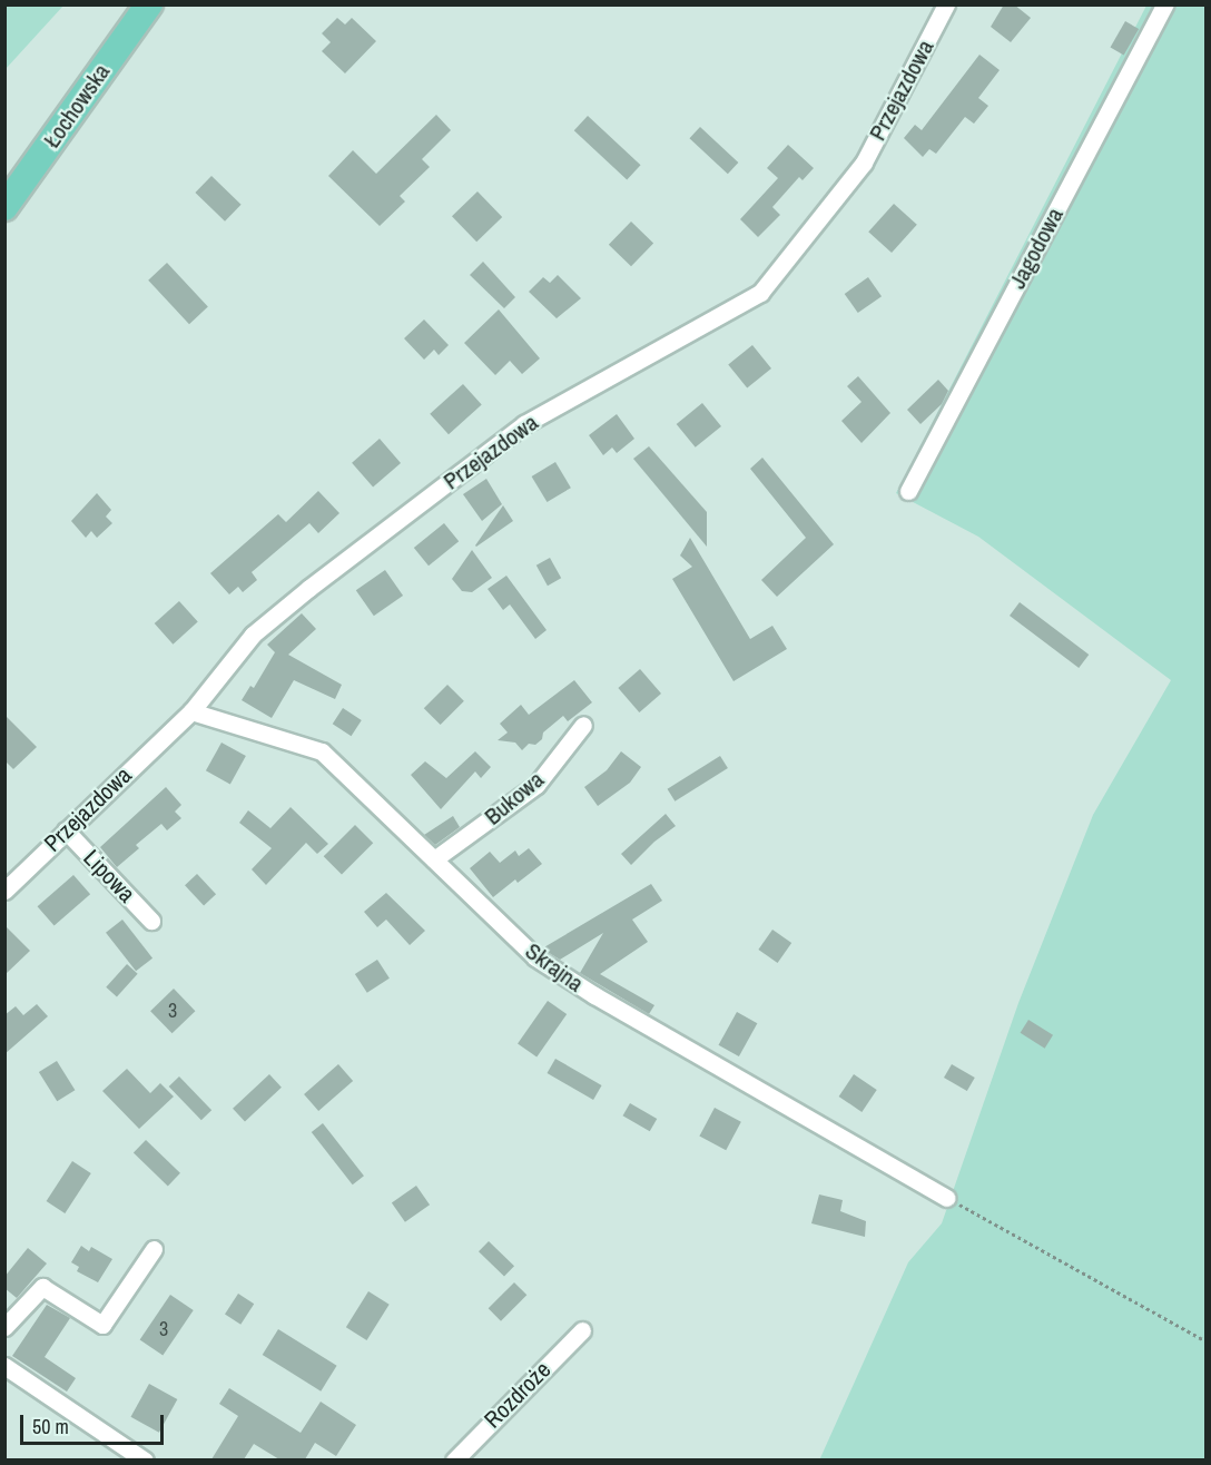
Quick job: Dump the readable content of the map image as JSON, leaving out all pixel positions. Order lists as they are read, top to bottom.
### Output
{
  "streets": {
    "main road": ["Łochowska"],
    "street": [
      "Przejazdowa",
      "Jagodowa",
      "Bukowa",
      "Lipowa",
      "Skrajna",
      "Rozdroże"
    ]
  },
  "crossings": [
    ["Przejazdowa", "Lipowa"],
    ["Przejazdowa", "Skrajna"],
    ["Bukowa", "Skrajna"]
  ],
  "house_numbers": ["3", "3"],
  "scale_bar": "50 m"
}
